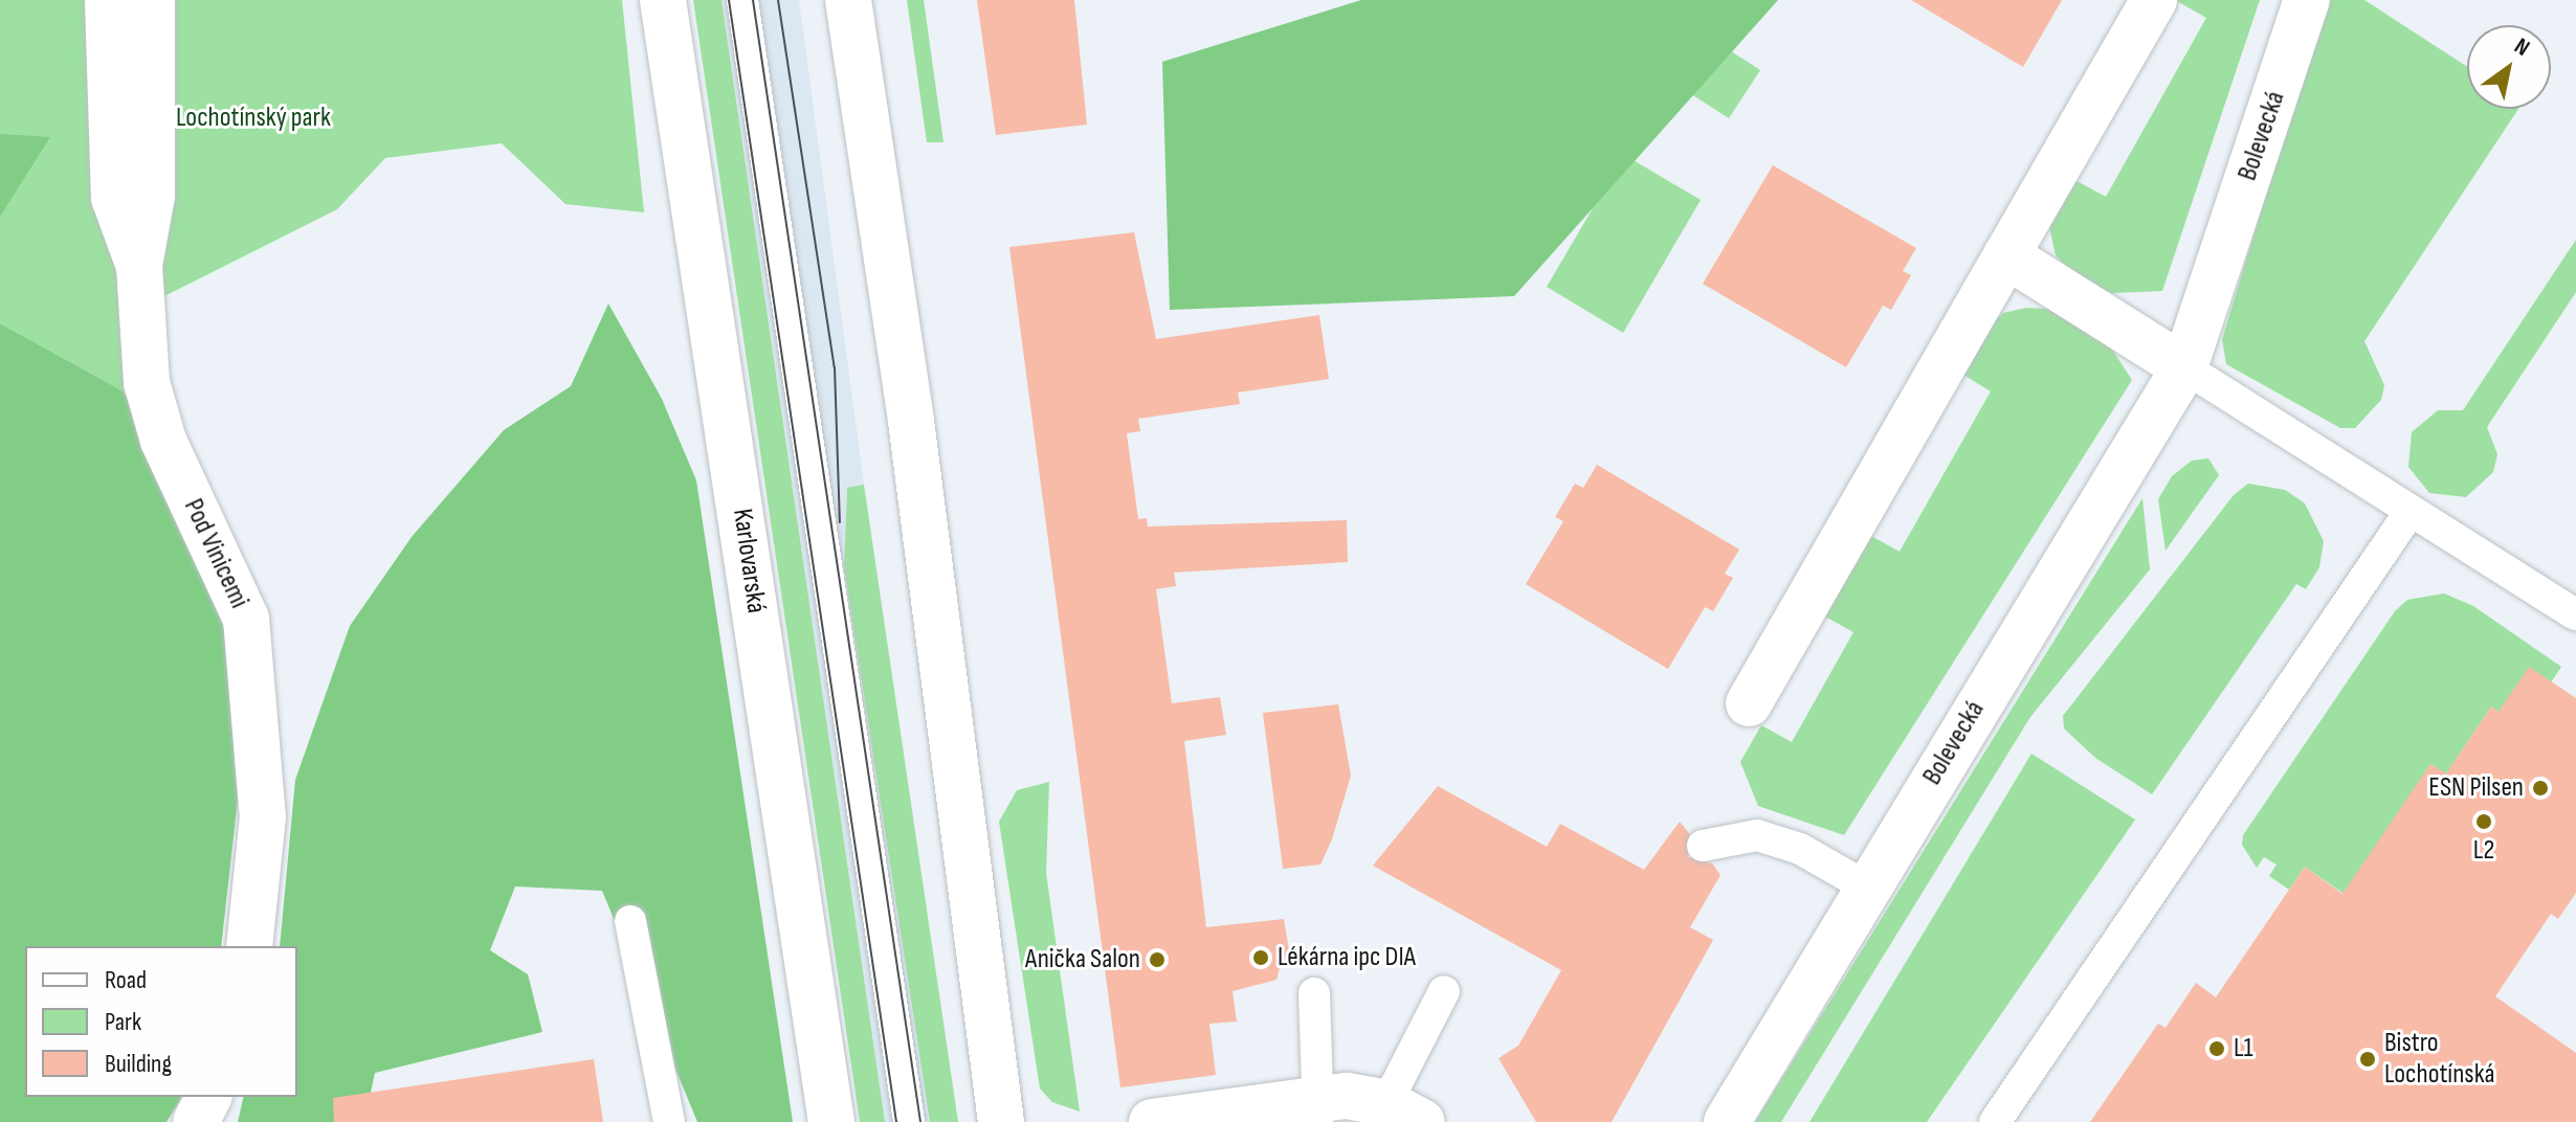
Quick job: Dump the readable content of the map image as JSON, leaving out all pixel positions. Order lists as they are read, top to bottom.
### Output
{
  "streets": {
    "street": ["Bolevecká", "Pod Vinicemi", "Karlovarská"]
  },
  "parks": ["Lochotínský park"],
  "places": [
    "ESN Pilsen",
    "L2",
    "Lékárna ipc DIA",
    "Anička Salon",
    "L1",
    "Bistro Lochotínská"
  ],
  "legend": ["Road", "Park", "Building"],
  "north": "top right"
}
